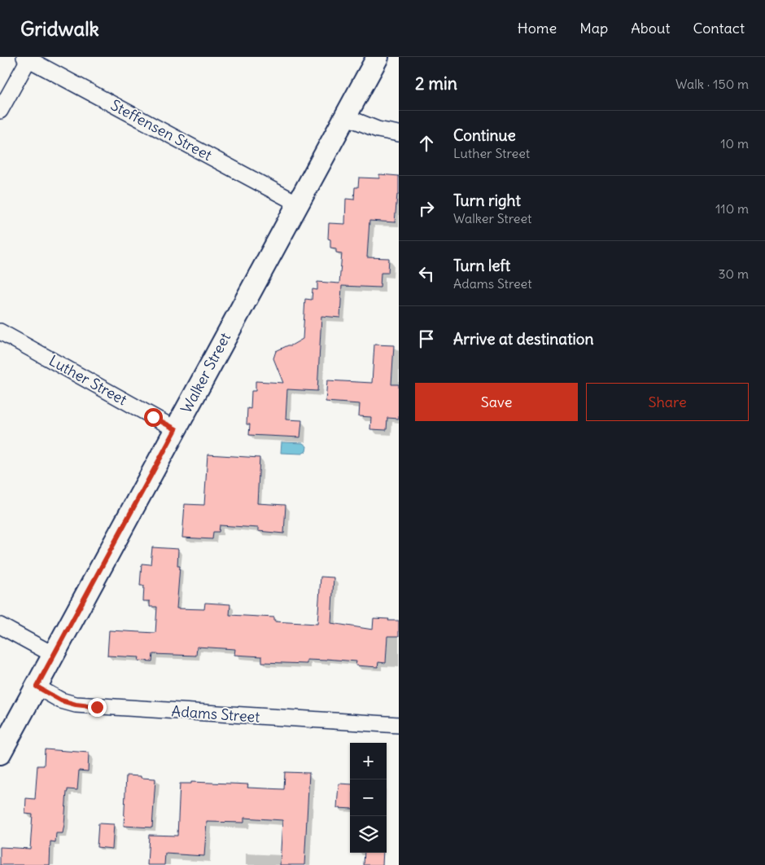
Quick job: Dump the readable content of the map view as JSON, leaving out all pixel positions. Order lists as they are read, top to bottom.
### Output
{
  "streets": {
    "main road": ["Walker Street"],
    "street": ["Steffensen Street", "Luther Street", "Adams Street"]
  },
  "crossings": [
    ["Steffensen Street", "Walker Street"],
    ["Walker Street", "Luther Street"],
    ["Walker Street", "Adams Street"]
  ],
  "page": {
    "header": "Gridwalk",
    "nav": [
      "Home",
      "Map",
      "About",
      "Contact"
    ],
    "heading": ["2 min", "Walk · 150 m"],
    "list": [
      ["Continue", "Luther Street", "10 m"],
      ["Turn right", "Walker Street", "110 m"],
      ["Turn left", "Adams Street", "30 m"],
      "Arrive at destination"
    ],
    "buttons": ["Save", "Share"],
    "map_buttons": ["+", "−"]
  }
}
